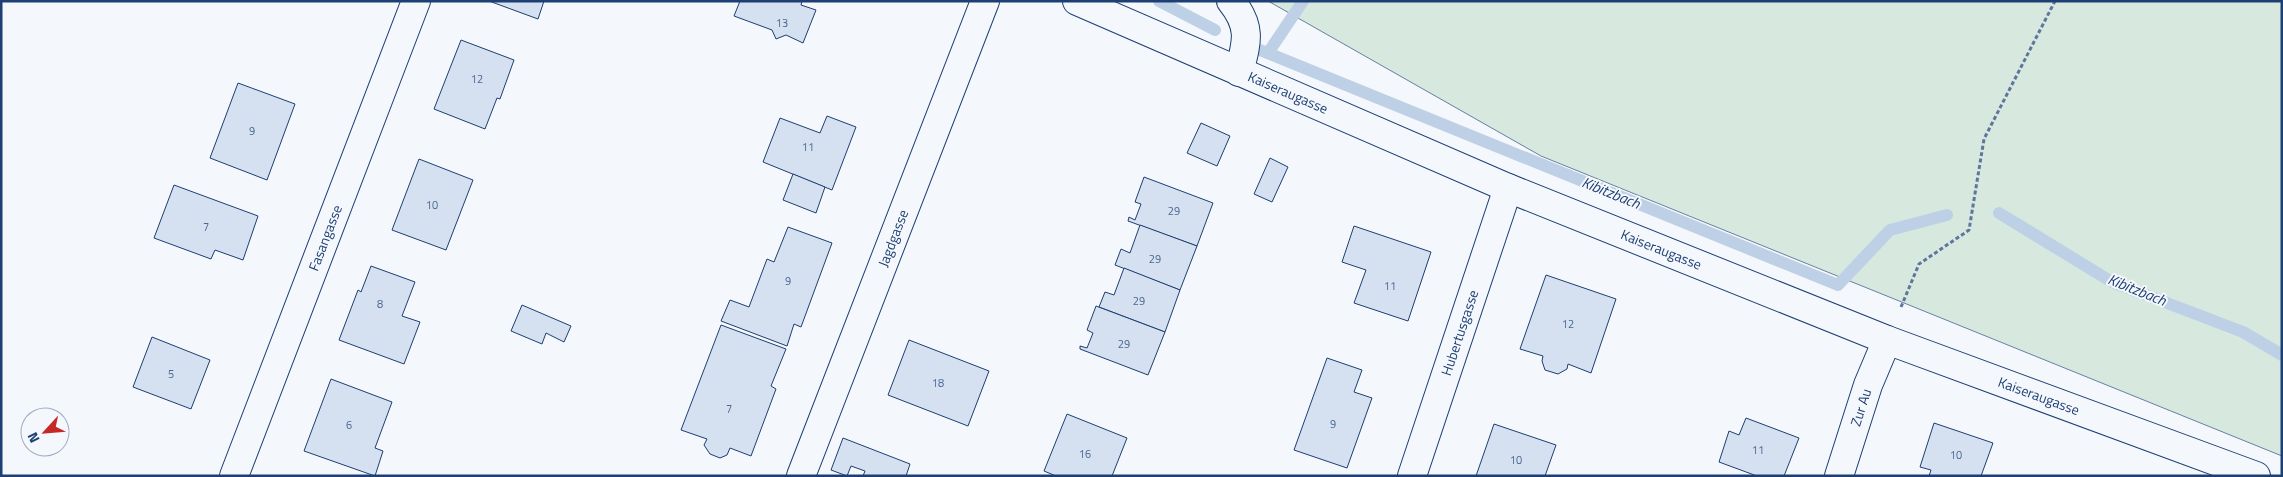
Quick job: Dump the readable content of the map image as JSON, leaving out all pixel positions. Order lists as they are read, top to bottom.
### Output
{
  "streets": {
    "street": [
      "Kaiseraugasse",
      "Fasangasse",
      "Jagdgasse",
      "Hubertusgasse",
      "Zur Au"
    ]
  },
  "crossings": [
    ["Kaiseraugasse", "Hubertusgasse"],
    ["Kaiseraugasse", "Zur Au"]
  ],
  "water": ["Kibitzbach"],
  "house_numbers": [
    "13",
    "12",
    "9",
    "11",
    "10",
    "29",
    "7",
    "29",
    "9",
    "11",
    "29",
    "8",
    "12",
    "29",
    "5",
    "18",
    "7",
    "9",
    "6",
    "11",
    "16",
    "10",
    "10"
  ],
  "north": "bottom left"
}
